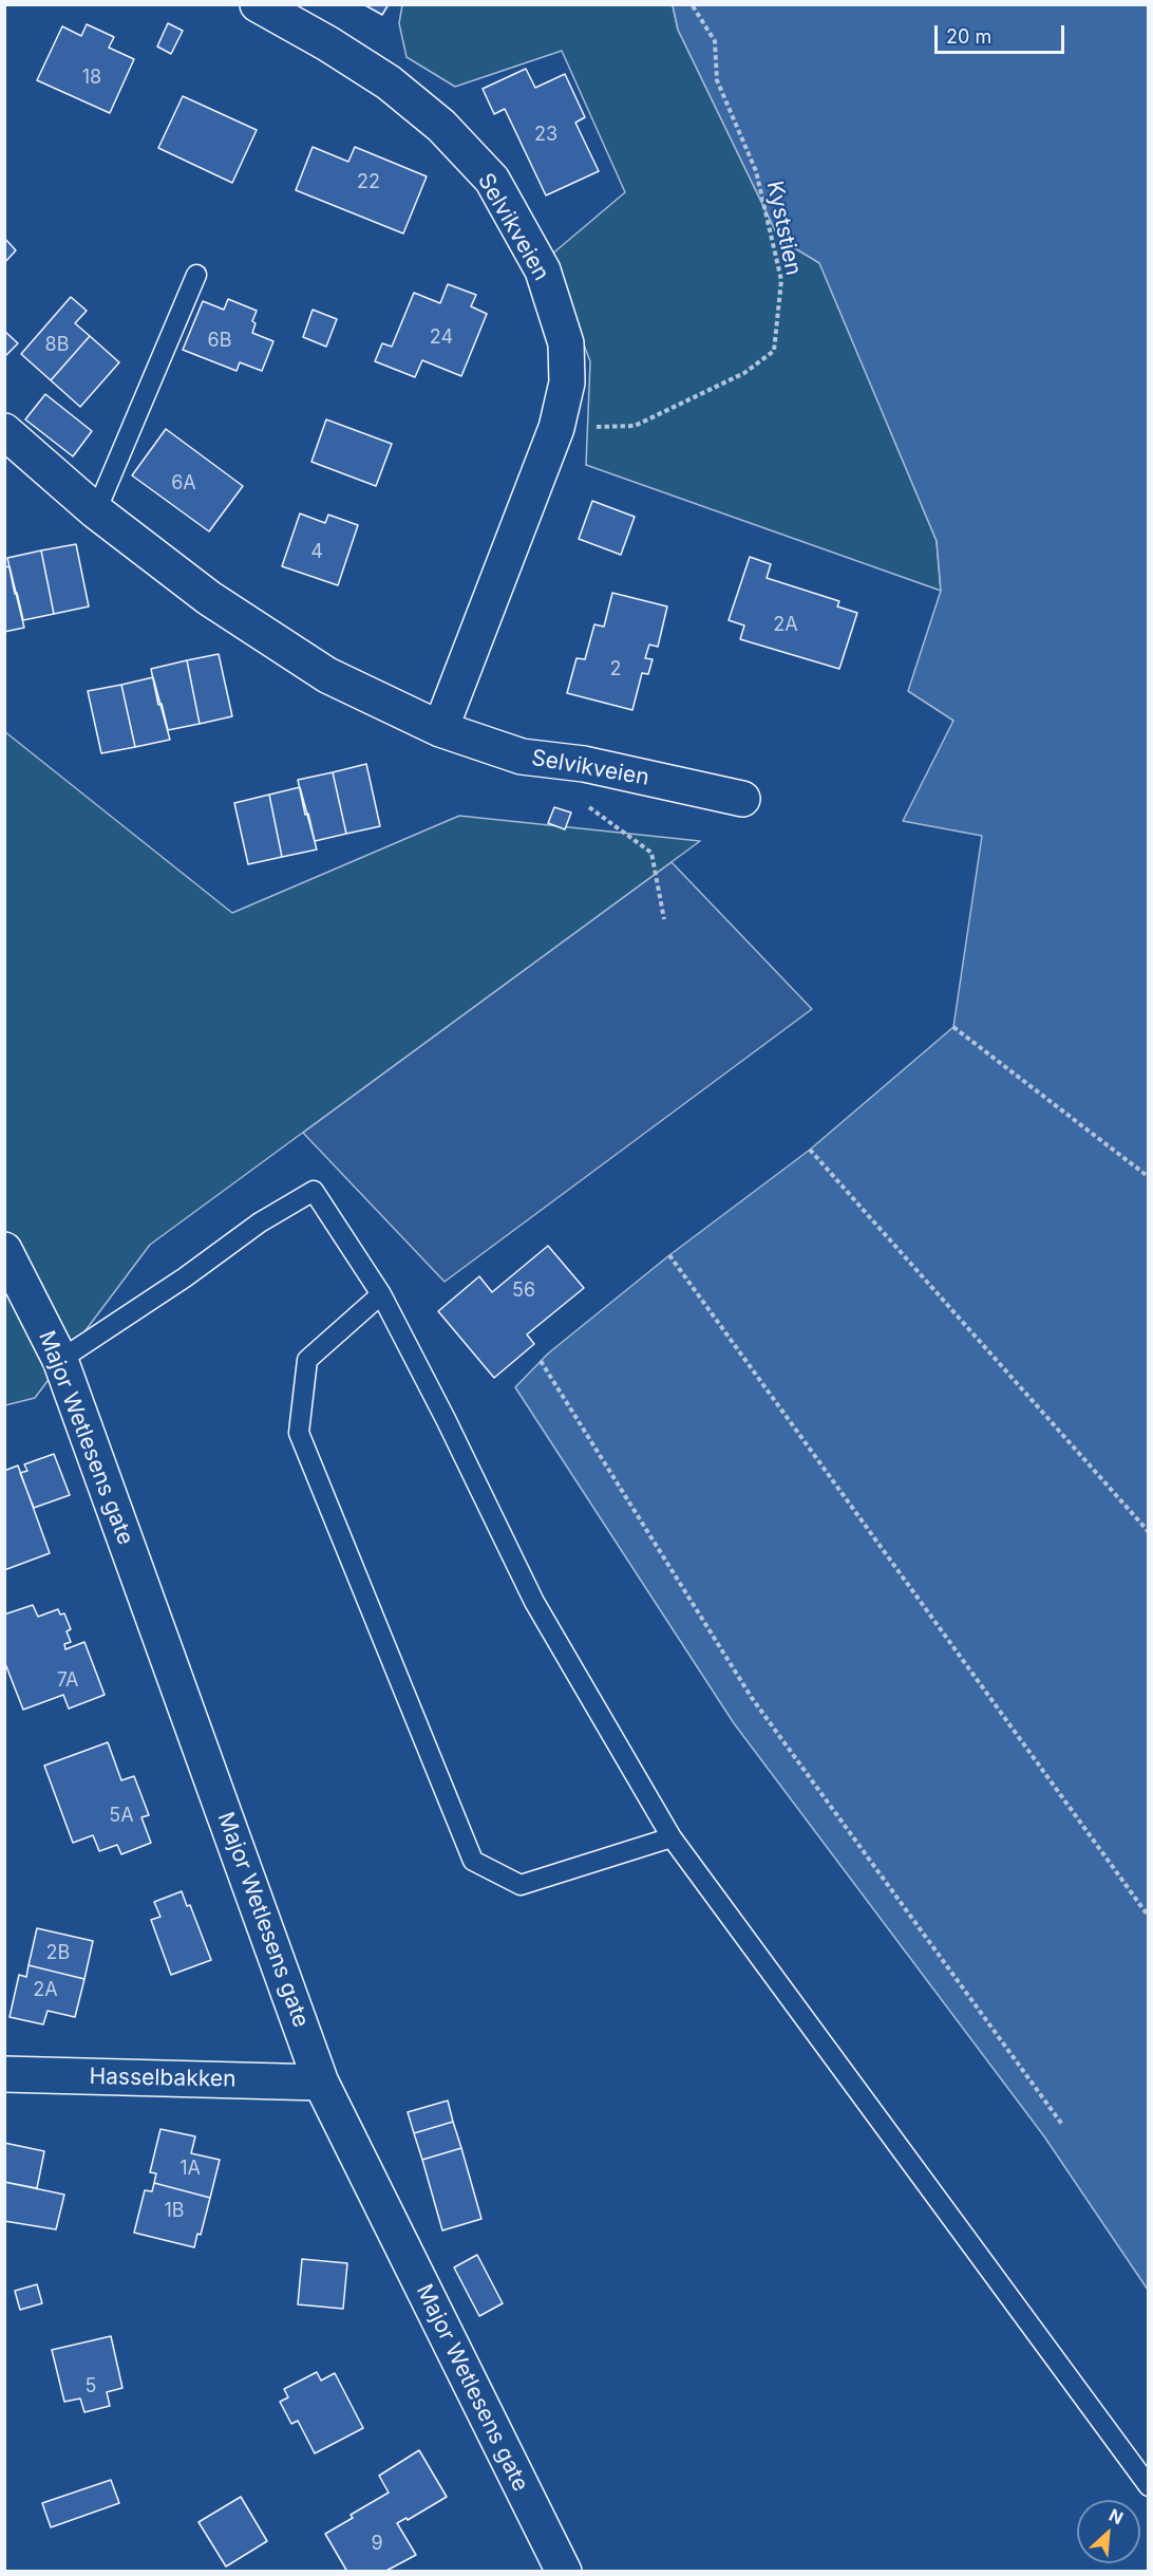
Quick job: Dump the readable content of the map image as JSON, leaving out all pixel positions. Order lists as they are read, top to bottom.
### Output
{
  "streets": {
    "street": ["Selvikveien", "Major Wetlesens gate", "Hasselbakken"],
    "path": ["Kyststien"]
  },
  "crossings": [
    ["Selvikveien", "Kyststien"],
    ["Major Wetlesens gate", "Hasselbakken"]
  ],
  "house_numbers": [
    "18",
    "23",
    "22",
    "24",
    "6B",
    "8B",
    "6A",
    "4",
    "2A",
    "2",
    "56",
    "7A",
    "5A",
    "2B",
    "2A",
    "1A",
    "1B",
    "5",
    "9"
  ],
  "scale_bar": "20 m",
  "north": "top right"
}
